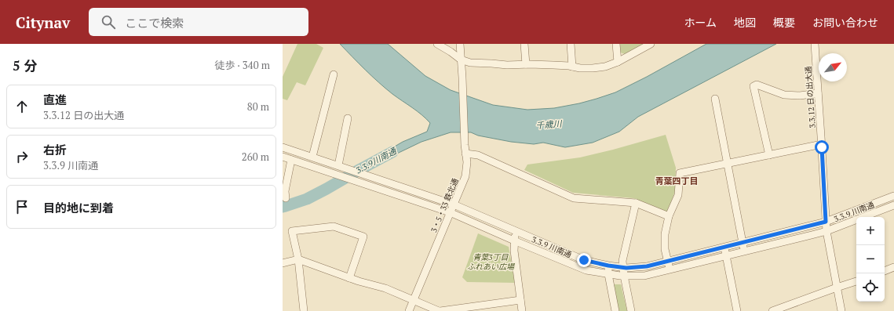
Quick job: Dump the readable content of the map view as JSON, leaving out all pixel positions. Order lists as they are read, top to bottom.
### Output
{
  "streets": {
    "street": ["3.3.12 日の出大通", "3・5・33 鉄北通", "3.3.9 川南通"]
  },
  "crossings": [
    ["3.3.12 日の出大通", "3.3.9 川南通"],
    ["3・5・33 鉄北通", "3.3.9 川南通"]
  ],
  "districts": ["青葉四丁目"],
  "water": ["千歳川", "3.3.9川南通"],
  "parks": ["青葉3丁目 ふれあい広場"],
  "north": "top right",
  "page": {
    "header": "Citynav",
    "search": "ここで検索",
    "nav": [
      "ホーム",
      "地図",
      "概要",
      "お問い合わせ"
    ],
    "heading": ["5 分", "徒歩 · 340 m"],
    "list": [
      ["直進", "3.3.12 日の出大通", "80 m"],
      ["右折", "3.3.9 川南通", "260 m"],
      "目的地に到着"
    ],
    "map_buttons": ["+", "−"]
  }
}
